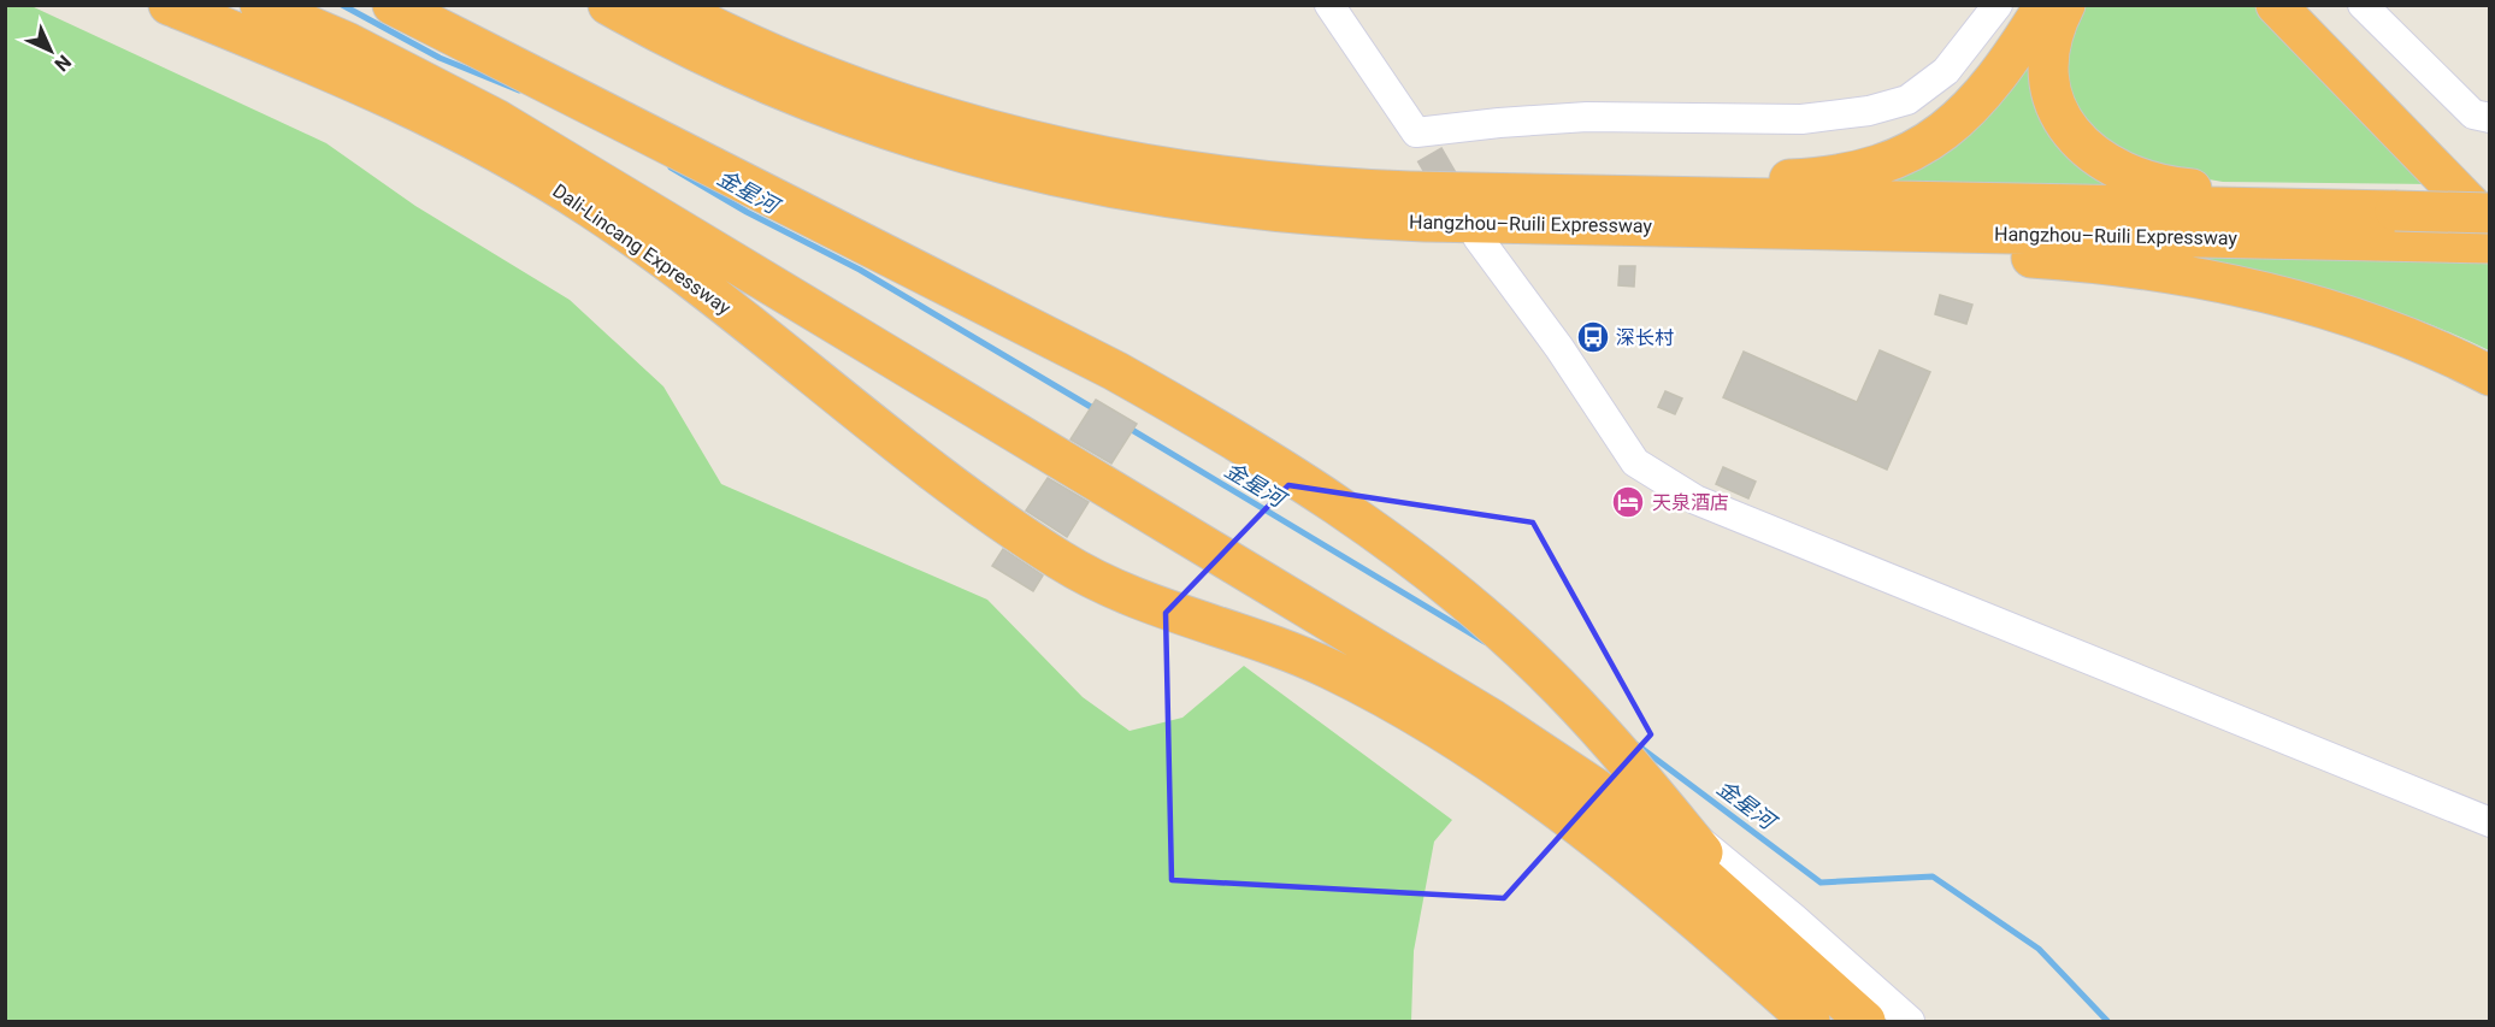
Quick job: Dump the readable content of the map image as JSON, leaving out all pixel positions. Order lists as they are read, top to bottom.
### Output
{
  "streets": {
    "highway": ["Hangzhou–Ruili Expressway", "Dali-Lincang Expressway"]
  },
  "water": ["金星河"],
  "places": {
    "bus stop": ["深长村"],
    "hotel": ["天泉酒店"]
  },
  "north": "bottom right"
}
